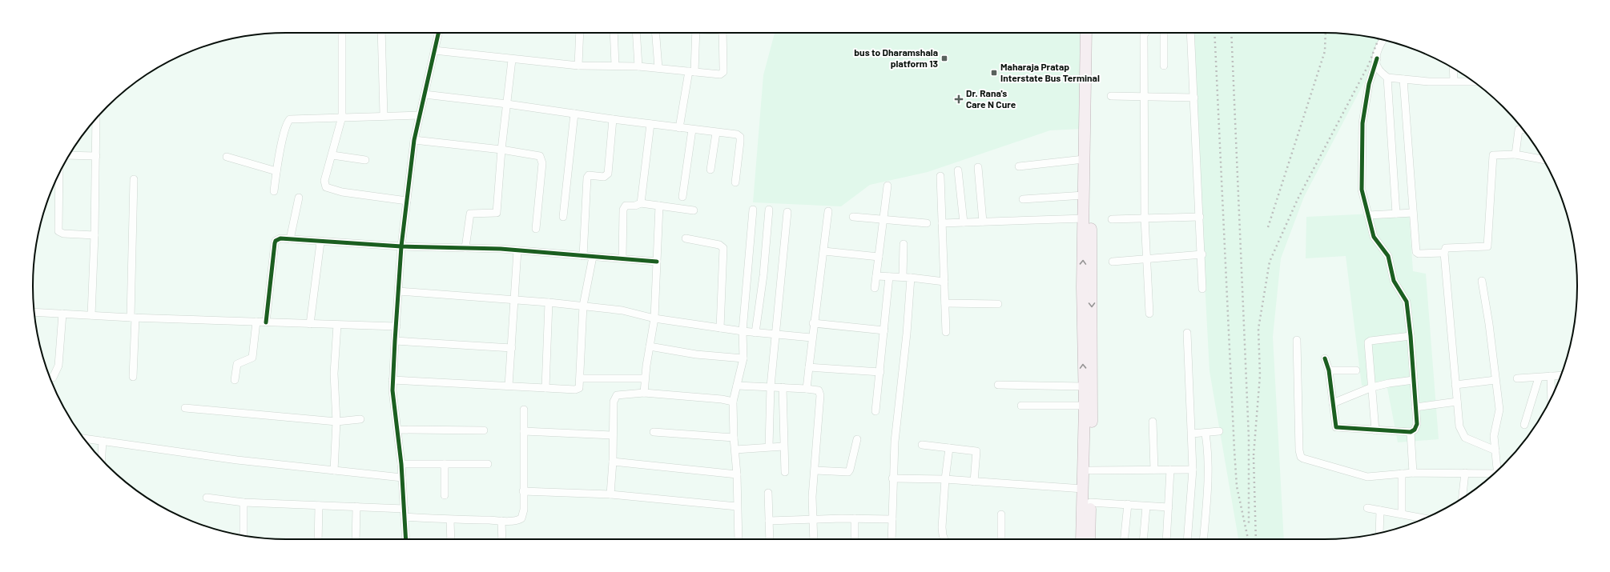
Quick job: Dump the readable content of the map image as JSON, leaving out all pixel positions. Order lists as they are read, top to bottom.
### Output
{
  "places": {
    "transit": ["bus to Dharamshala platform 13", "Maharaja Pratap Interstate Bus Terminal"],
    "health": ["Dr. Rana's Care N Cure"]
  }
}
